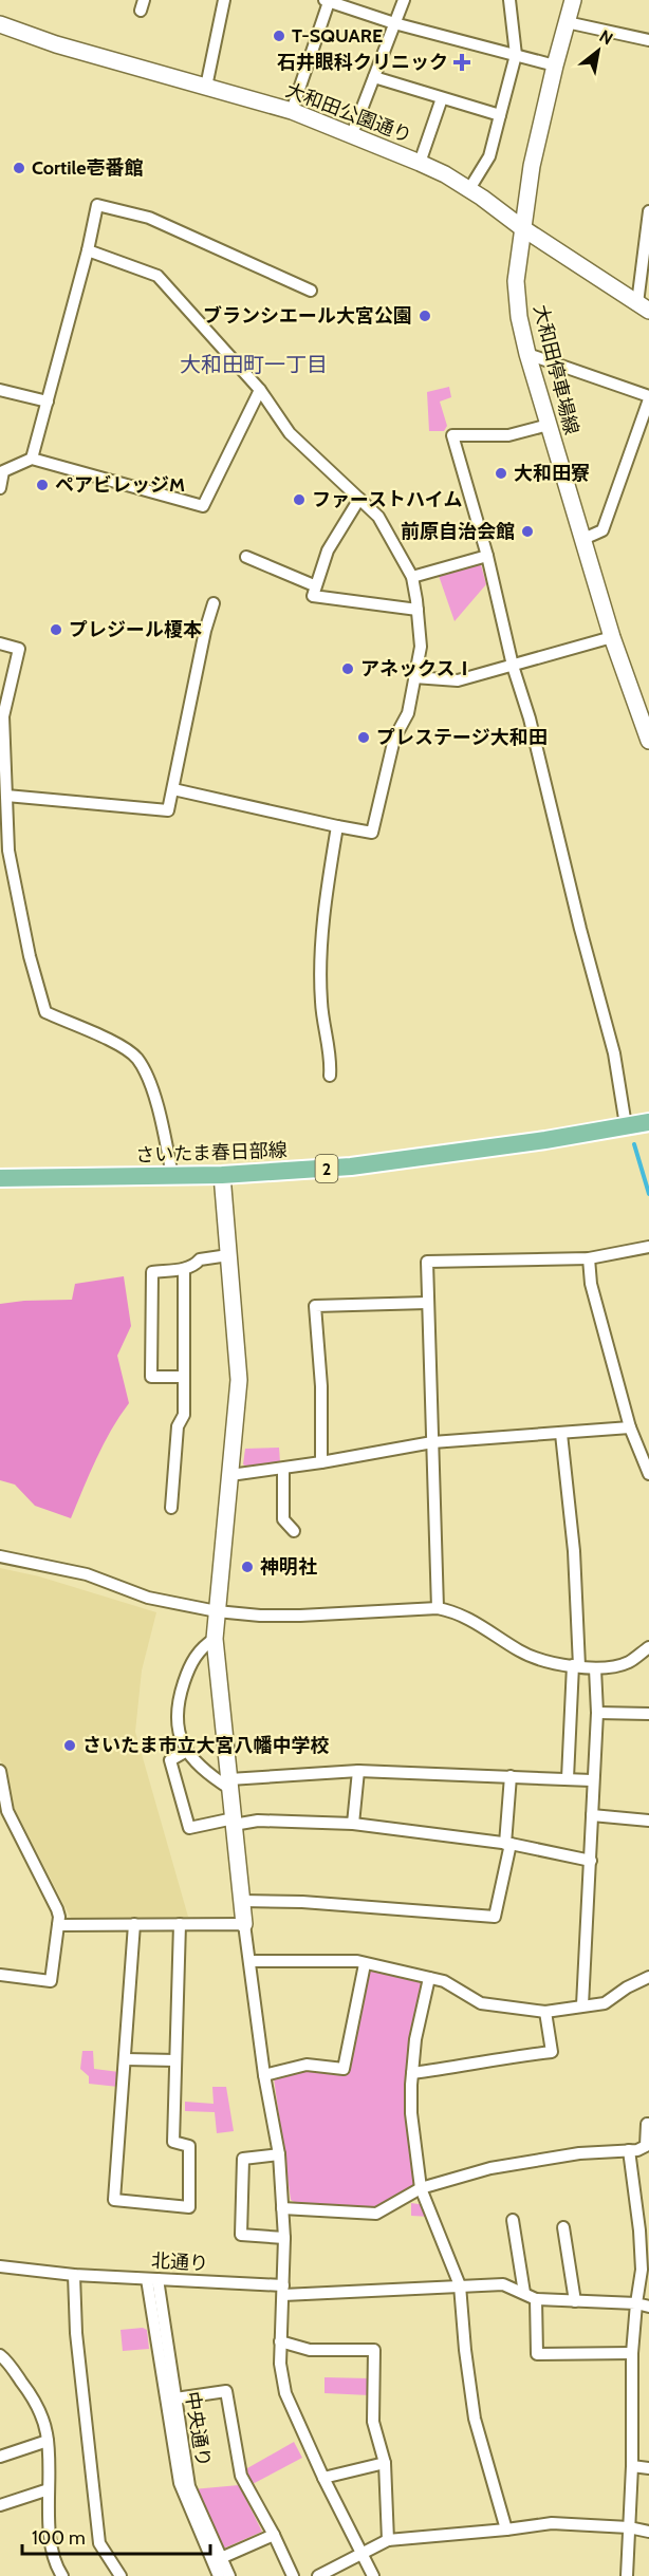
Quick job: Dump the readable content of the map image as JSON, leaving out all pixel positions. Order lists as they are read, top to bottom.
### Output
{
  "streets": {
    "main road": ["さいたま春日部線", "2"],
    "street": [
      "大和田公園通り",
      "大和田停車場線",
      "北通り",
      "中央通り"
    ]
  },
  "crossings": [
    ["大和田公園通り", "大和田停車場線"],
    ["北通り", "中央通り"]
  ],
  "districts": ["大和田町一丁目"],
  "places": {
    "other": [
      "T-SQUARE",
      "Cortile壱番館",
      "ブランシエール大宮公園",
      "大和田寮",
      "ペアビレッジM",
      "ファーストハイム",
      "前原自治会館",
      "プレジール榎本",
      "アネックスⅠ",
      "プレステージ大和田",
      "神明社",
      "さいたま市立大宮八幡中学校"
    ],
    "health": ["石井眼科クリニック"]
  },
  "scale_bar": "100 m",
  "north": "top right"
}
